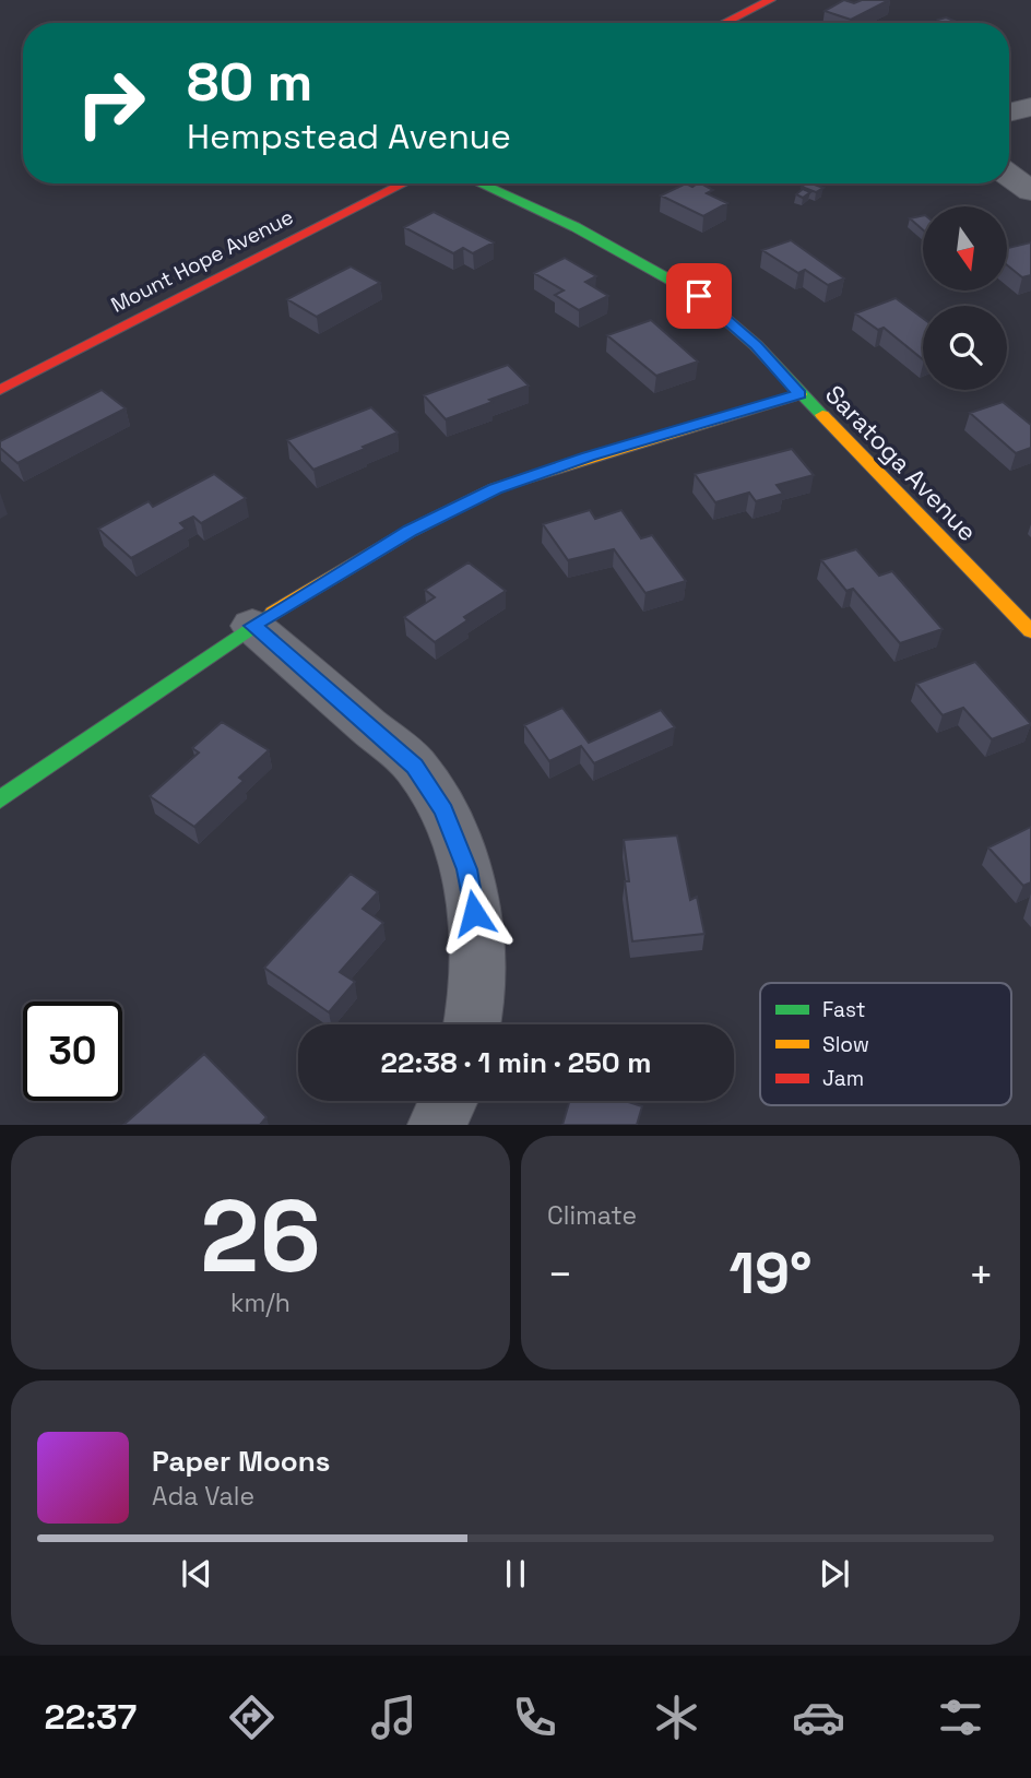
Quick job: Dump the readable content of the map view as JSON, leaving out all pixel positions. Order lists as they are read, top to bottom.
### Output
{
  "streets": {
    "street": ["Mount Hope Avenue", "Saratoga Avenue"]
  },
  "legend": ["Fast", "Slow", "Jam"],
  "north": "bottom",
  "page": {
    "turn": ["80 m", "Hempstead Avenue"],
    "limit": "30",
    "trip": "22:38 · 1 min · 250 m",
    "tile": [
      ["26", "km/h"],
      "Climate"
    ],
    "heat": ["−", "19°", "+"],
    "song": ["Paper Moons", "Ada Vale"],
    "tabs": "22:37"
  }
}
